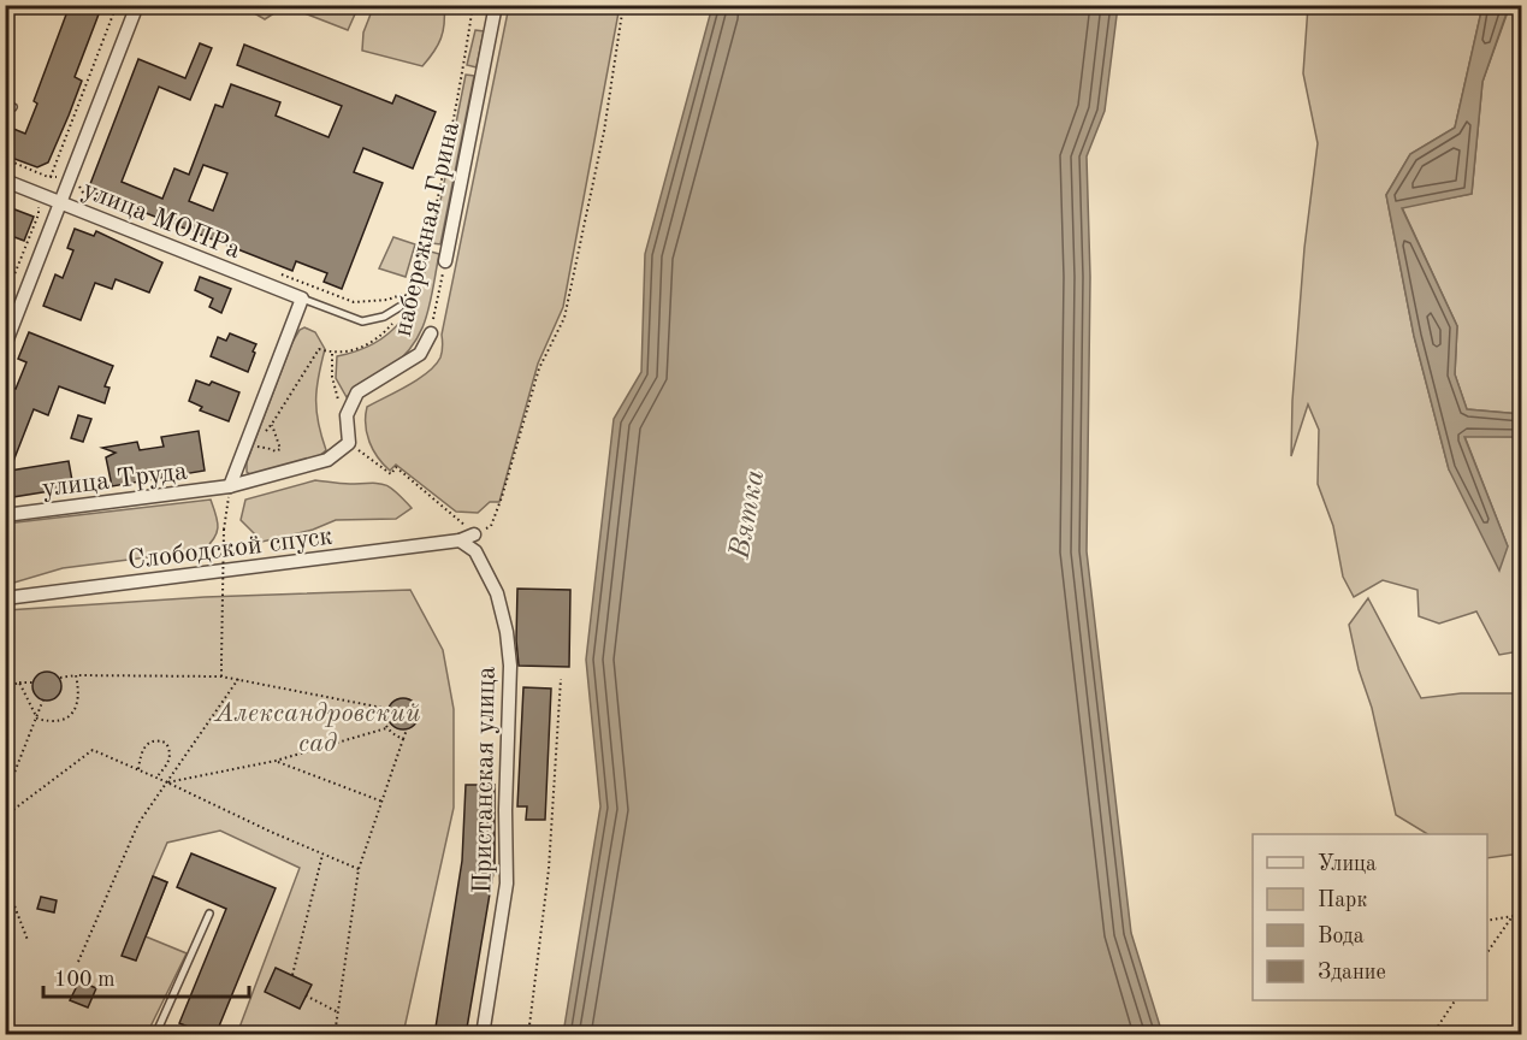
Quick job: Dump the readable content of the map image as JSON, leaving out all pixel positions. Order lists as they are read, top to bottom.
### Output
{
  "streets": {
    "street": [
      "улица МОПРа",
      "набережная Грина",
      "улица Труда",
      "Слободской спуск",
      "Пристанская улица"
    ]
  },
  "crossings": [
    ["набережная Грина", "улица Труда"],
    ["Слободской спуск", "Пристанская улица"]
  ],
  "water": ["Вятка"],
  "parks": ["Александровский сад"],
  "legend": [
    "Улица",
    "Парк",
    "Вода",
    "Здание"
  ],
  "scale_bar": "100 m"
}
